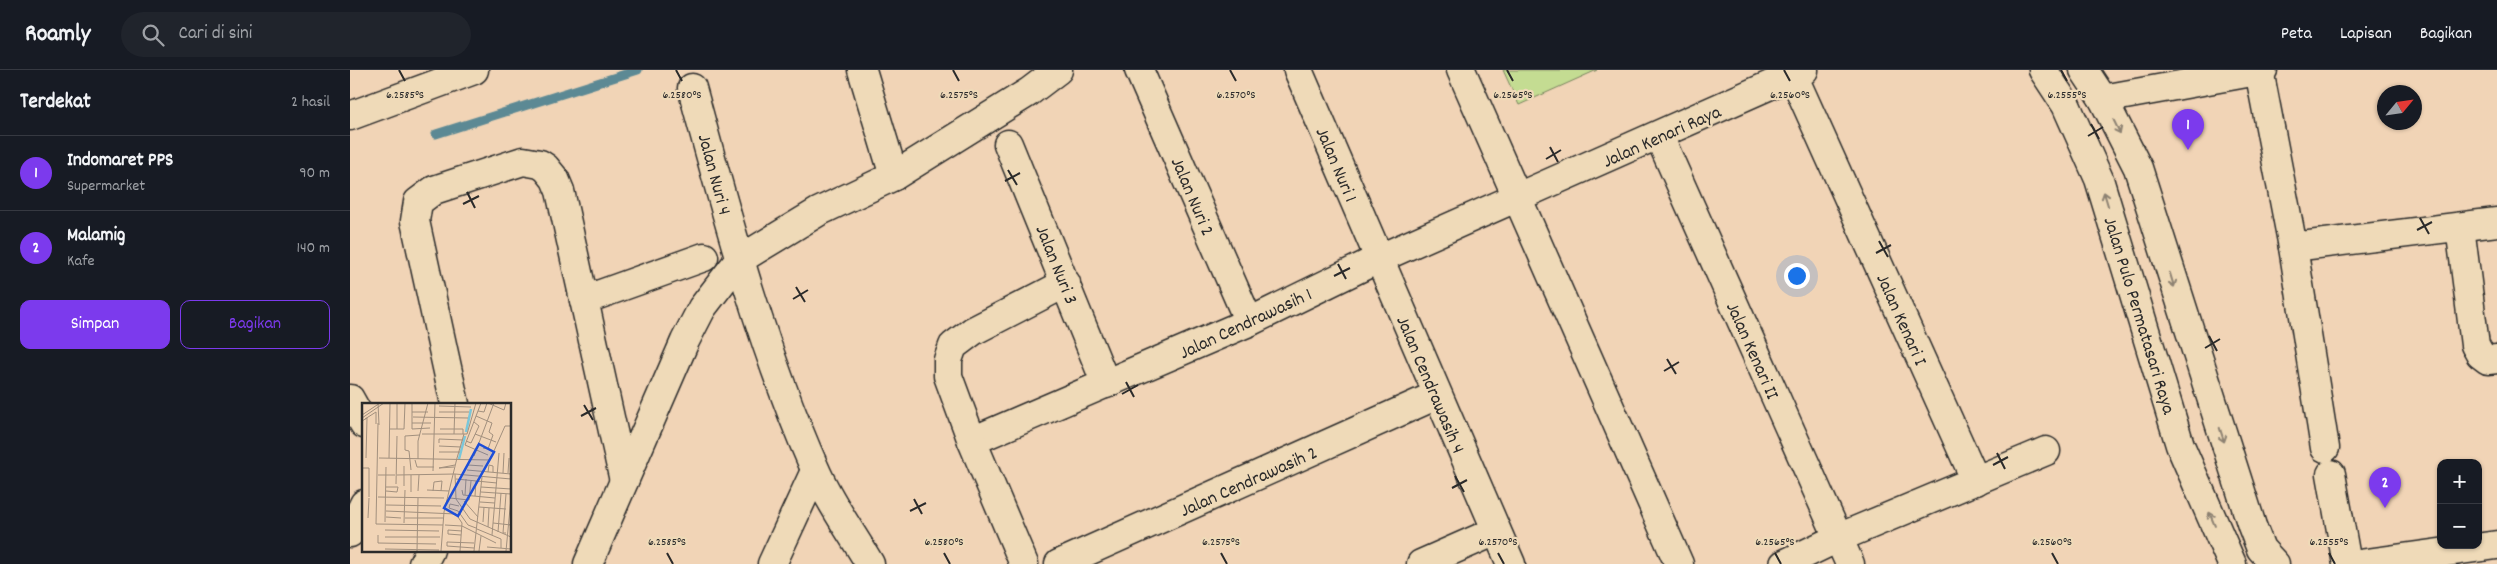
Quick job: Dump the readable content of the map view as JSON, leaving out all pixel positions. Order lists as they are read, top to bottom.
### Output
{
  "streets": {
    "street": [
      "Jalan Kenari Raya",
      "Jalan Nuri 1",
      "Jalan Nuri 4",
      "Jalan Nuri 2",
      "Jalan Nuri 3",
      "Jalan Pulo Permatasari Raya",
      "Jalan Kenari I",
      "Jalan Cendrawasih 1",
      "Jalan Kenari II",
      "Jalan Cendrawasih 4",
      "Jalan Cendrawasih 2"
    ]
  },
  "crossings": [
    ["Jalan Kenari Raya", "Jalan Kenari I"],
    ["Jalan Kenari Raya", "Jalan Cendrawasih 1"],
    ["Jalan Kenari Raya", "Jalan Kenari II"],
    ["Jalan Nuri 1", "Jalan Cendrawasih 1"],
    ["Jalan Nuri 1", "Jalan Cendrawasih 4"],
    ["Jalan Nuri 2", "Jalan Cendrawasih 1"],
    ["Jalan Nuri 3", "Jalan Cendrawasih 1"],
    ["Jalan Cendrawasih 1", "Jalan Cendrawasih 4"],
    ["Jalan Cendrawasih 4", "Jalan Cendrawasih 2"]
  ],
  "north": "top right",
  "page": {
    "header": "Roamly",
    "search": "Cari di sini",
    "nav": ["Peta", "Lapisan", "Bagikan"],
    "heading": ["Terdekat", "2 hasil"],
    "pins": ["1", "2"],
    "list": [
      {
        "mark": "1",
        "name": "Indomaret PPS",
        "note": "Supermarket",
        "value": "90 m"
      },
      {
        "mark": "2",
        "name": "Malamig",
        "note": "Kafe",
        "value": "140 m"
      }
    ],
    "buttons": ["Simpan", "Bagikan"],
    "map_buttons": ["+", "−"]
  },
  "coordinates": [
    "6.2585°S",
    "6.2580°S",
    "6.2575°S",
    "6.2570°S",
    "6.2565°S",
    "6.2560°S",
    "6.2555°S"
  ]
}
